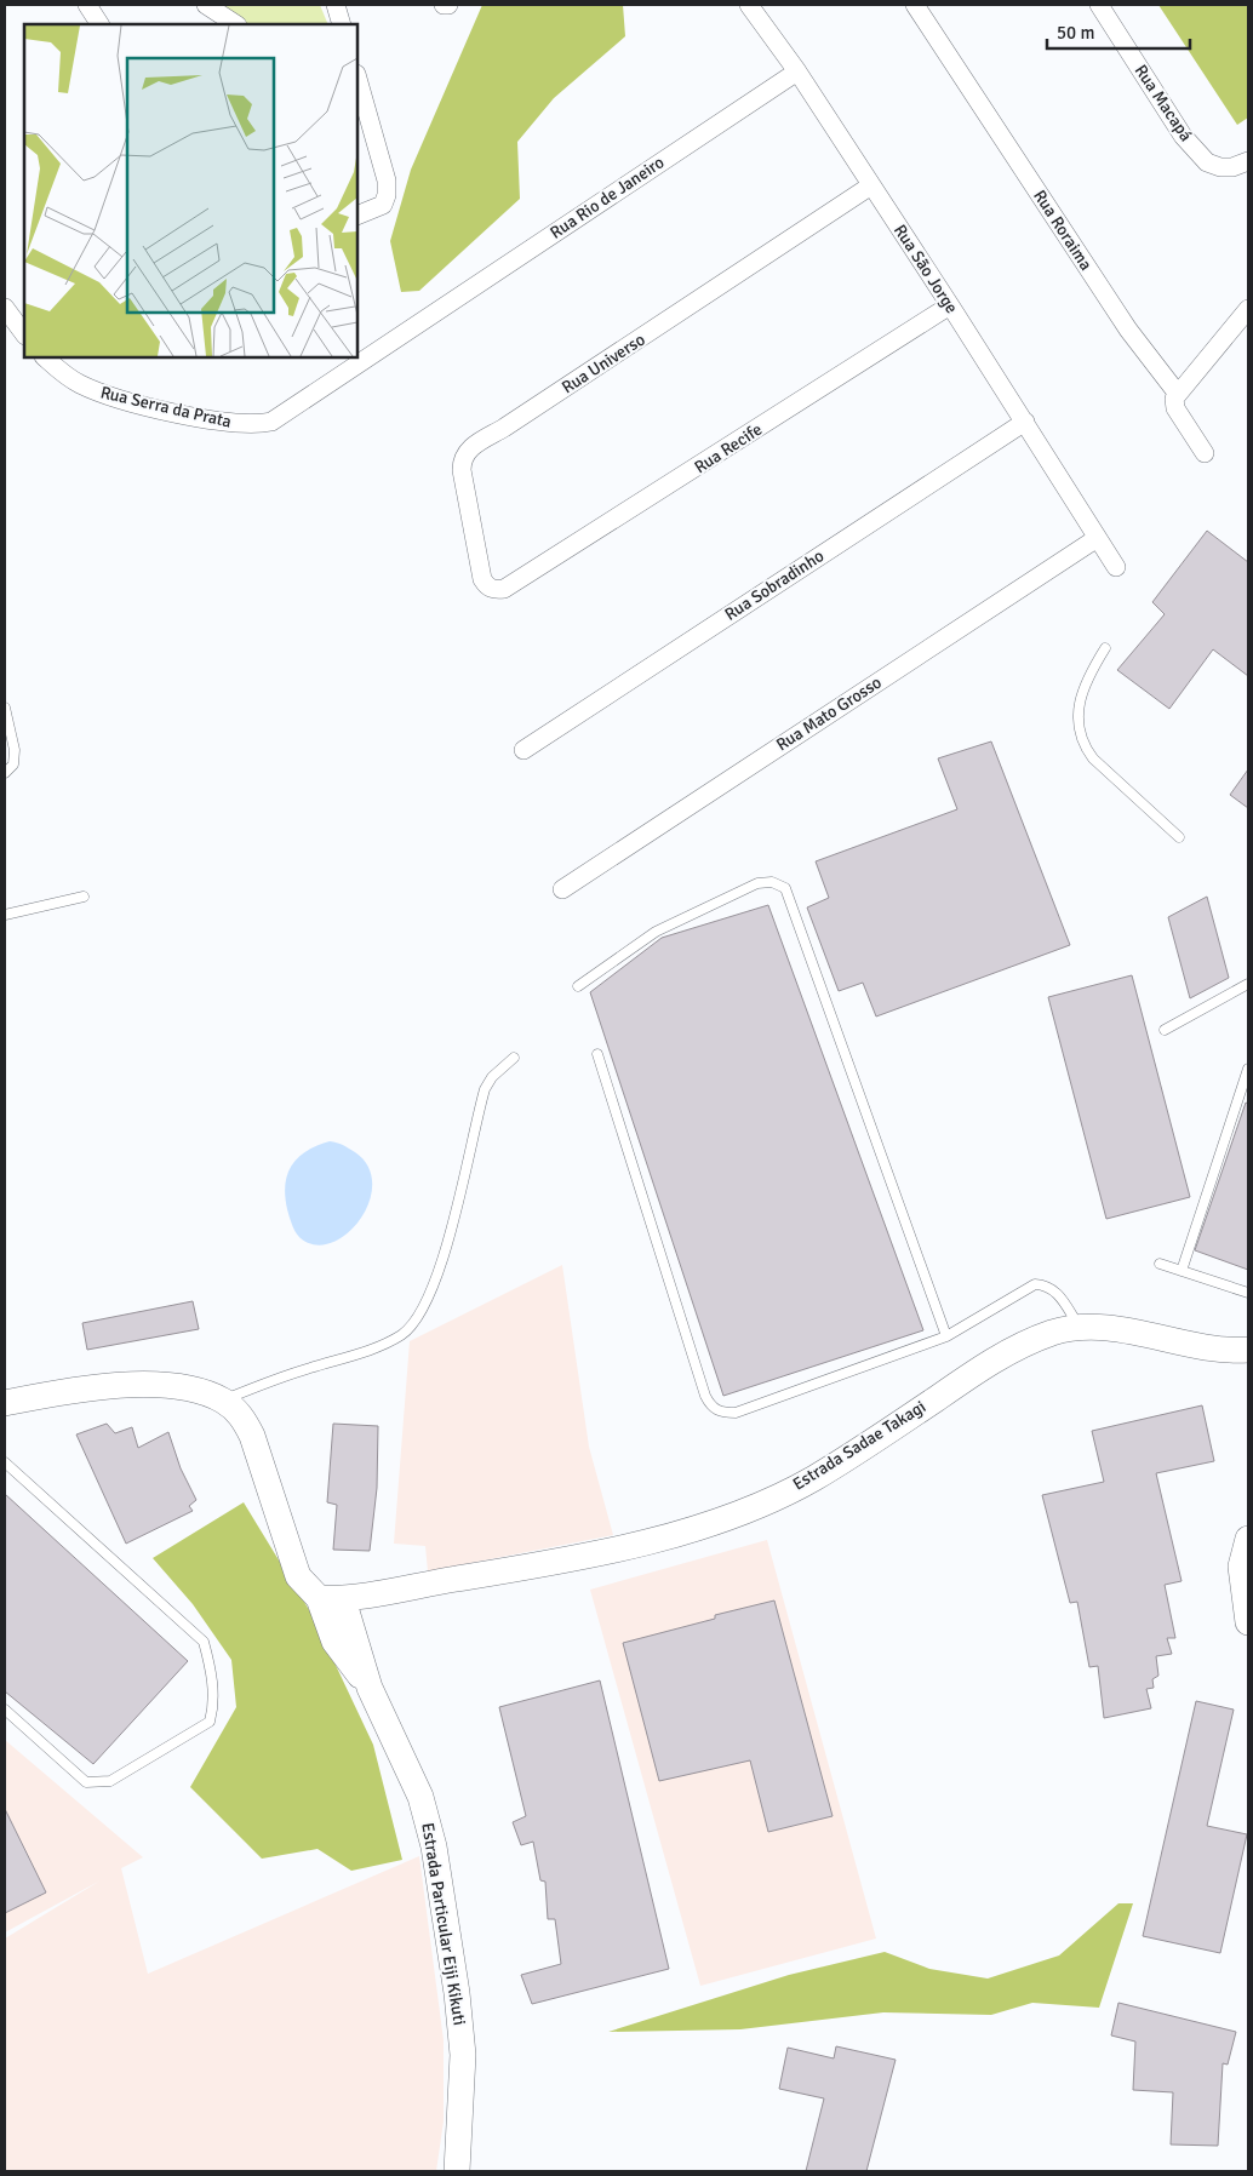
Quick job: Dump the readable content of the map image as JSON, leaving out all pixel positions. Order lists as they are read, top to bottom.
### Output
{
  "streets": {
    "street": [
      "Rua Macapá",
      "Rua Rio de Janeiro",
      "Rua Roraima",
      "Rua São Jorge",
      "Rua Universo",
      "Rua Serra da Prata",
      "Rua Recife",
      "Rua Sobradinho",
      "Rua Mato Grosso",
      "Estrada Sadae Takagi",
      "Estrada Particular Eiji Kikuti"
    ]
  },
  "crossings": [
    ["Rua Rio de Janeiro", "Rua São Jorge"],
    ["Rua Rio de Janeiro", "Rua Serra da Prata"],
    ["Rua São Jorge", "Rua Universo"],
    ["Rua São Jorge", "Rua Recife"],
    ["Rua São Jorge", "Rua Sobradinho"],
    ["Rua São Jorge", "Rua Mato Grosso"],
    ["Rua Universo", "Rua Recife"],
    ["Estrada Sadae Takagi", "Estrada Particular Eiji Kikuti"]
  ],
  "scale_bar": "50 m"
}
